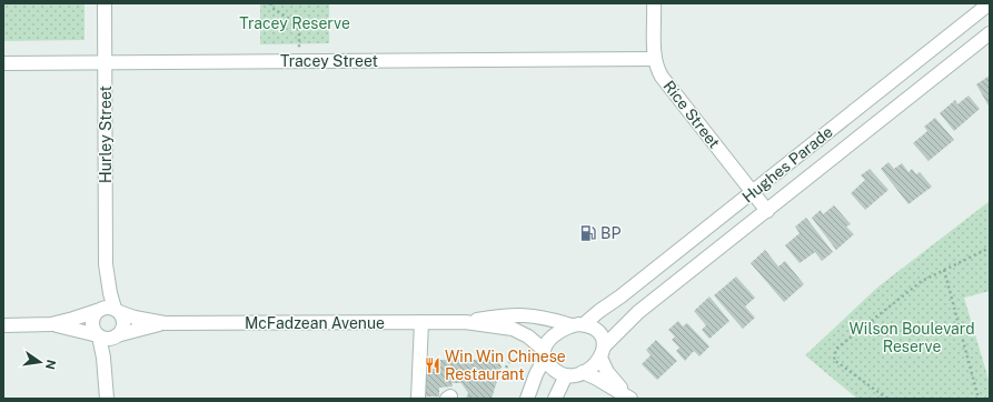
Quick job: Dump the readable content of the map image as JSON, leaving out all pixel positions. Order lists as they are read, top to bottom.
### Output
{
  "streets": {
    "street": [
      "Tracey Street",
      "Rice Street",
      "Hurley Street",
      "Hughes Parade",
      "McFadzean Avenue"
    ]
  },
  "crossings": [
    ["Tracey Street", "Rice Street"],
    ["Tracey Street", "Hurley Street"],
    ["Rice Street", "Hughes Parade"],
    ["Hurley Street", "McFadzean Avenue"],
    ["Hughes Parade", "McFadzean Avenue"]
  ],
  "parks": ["Tracey Reserve", "Wilson Boulevard Reserve"],
  "places": {
    "fuel station": ["BP"],
    "restaurant": ["Win Win Chinese Restaurant"]
  },
  "north": "right"
}
